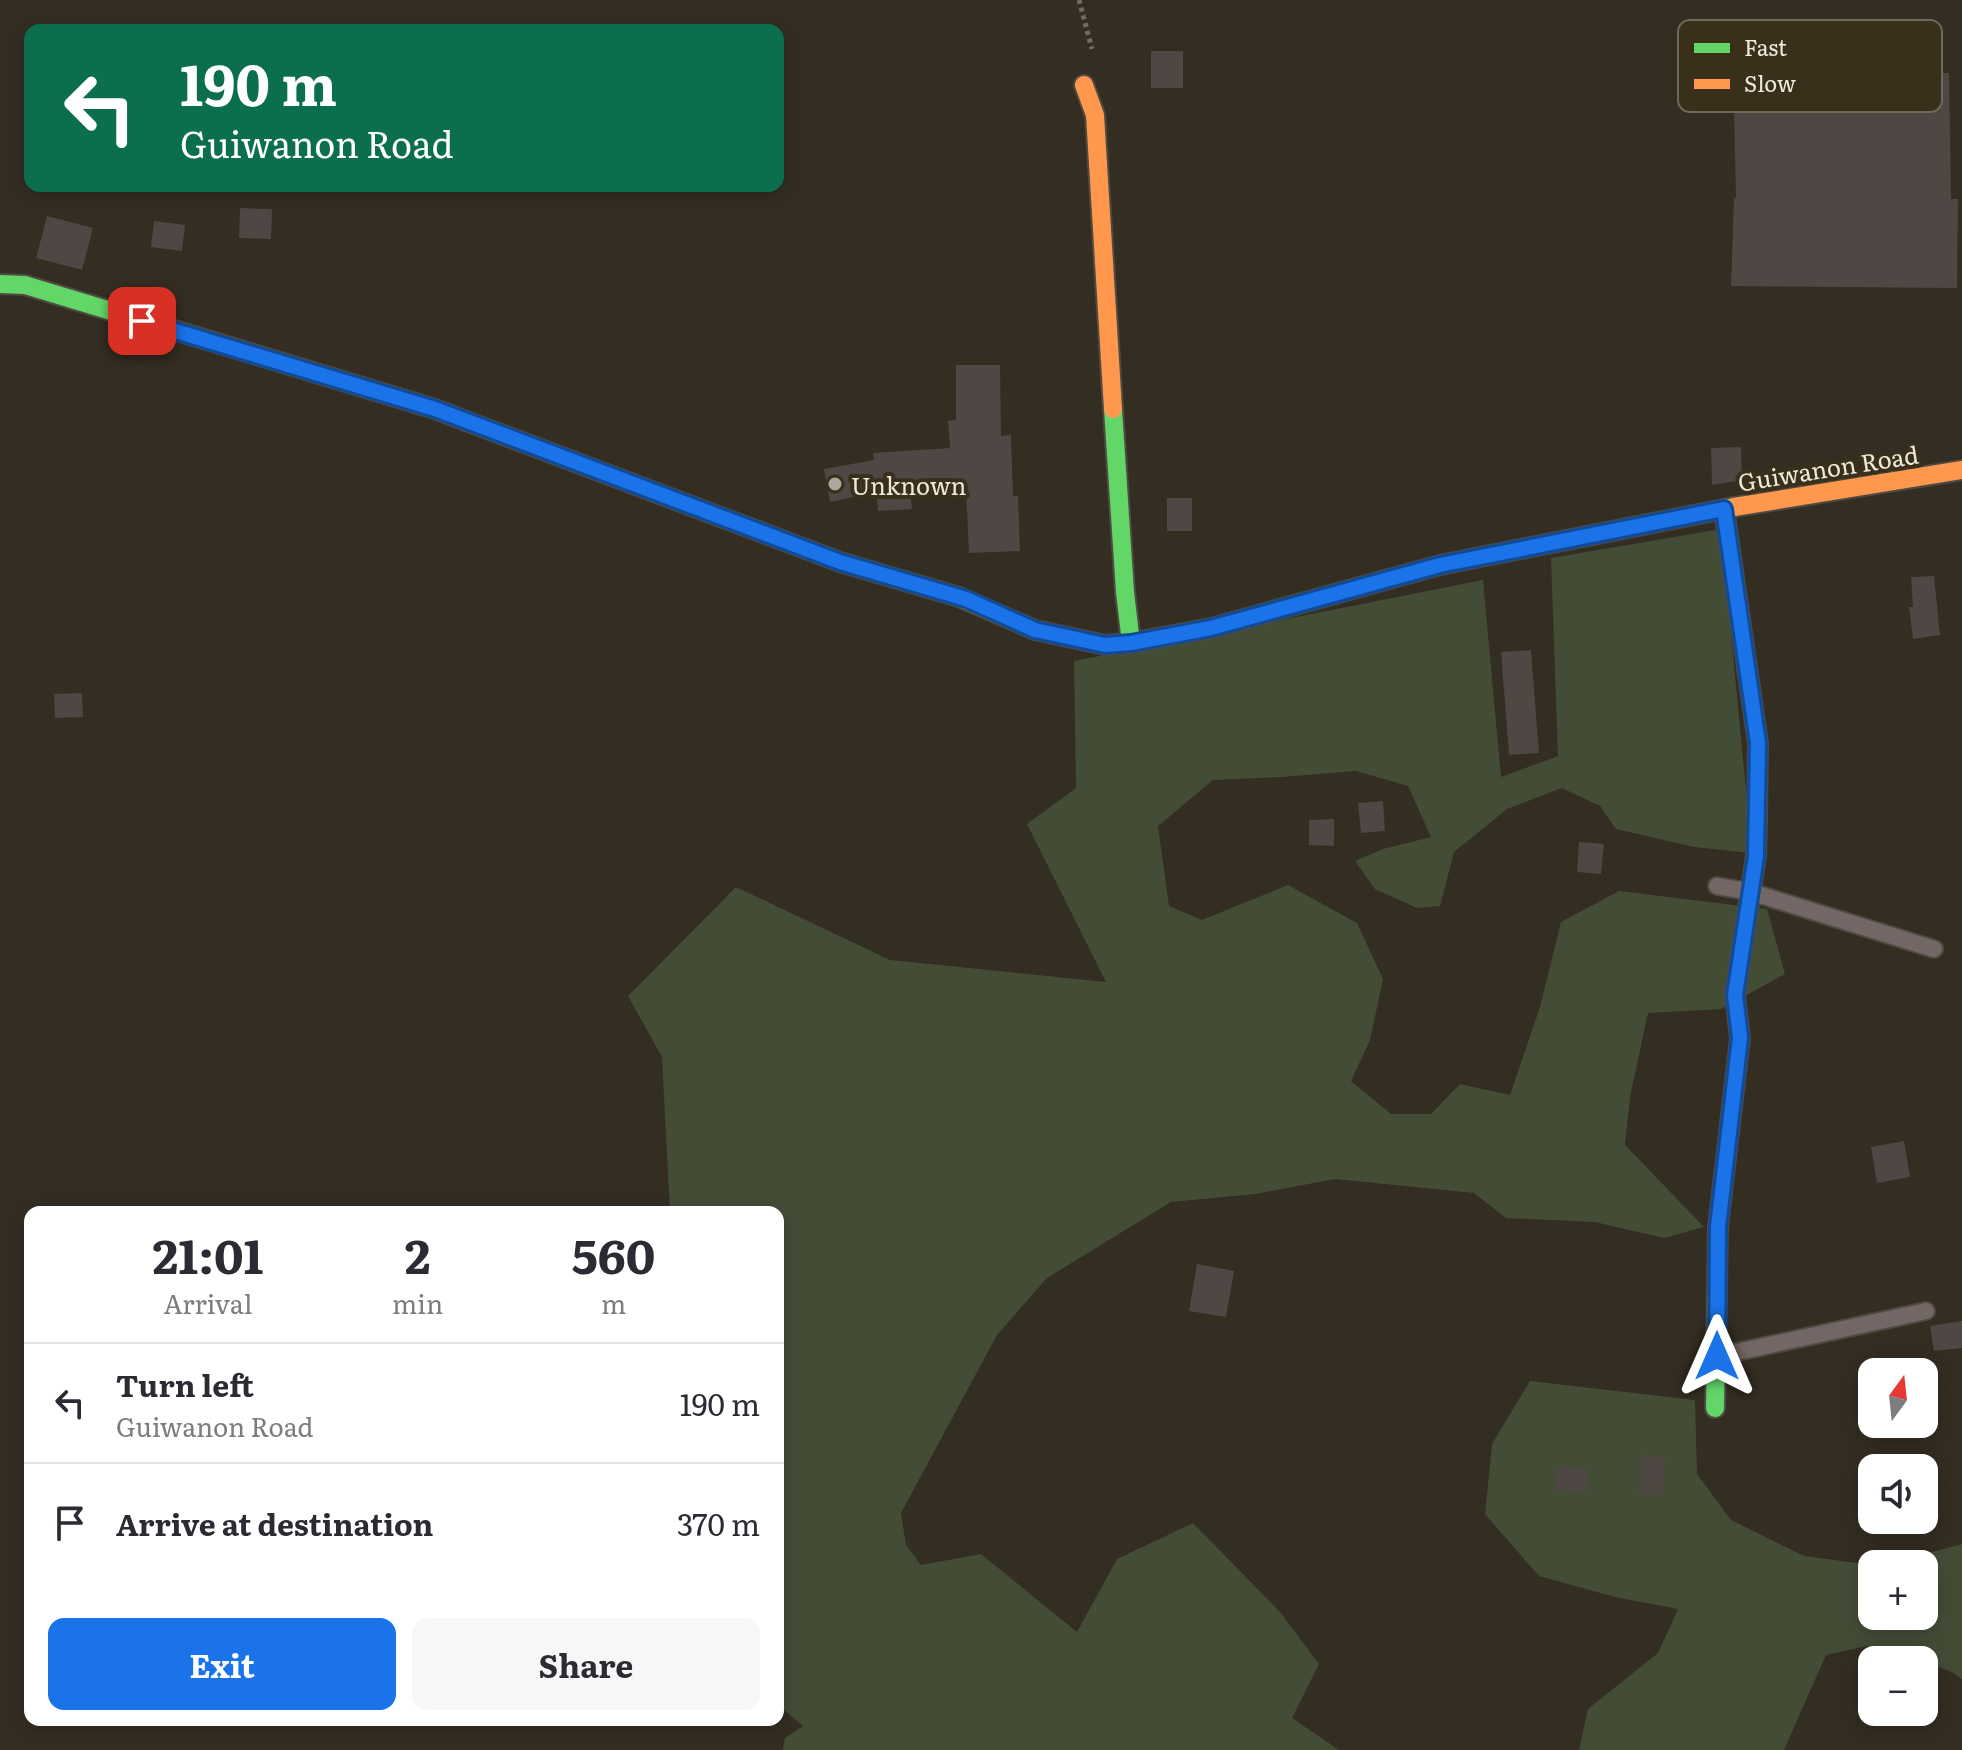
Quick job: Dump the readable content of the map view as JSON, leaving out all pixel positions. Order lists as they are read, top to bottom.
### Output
{
  "streets": {
    "street": ["Guiwanon Road"]
  },
  "places": ["Unknown"],
  "legend": ["Fast", "Slow"],
  "north": "top",
  "page": {
    "turn": ["190 m", "Guiwanon Road"],
    "eta": [
      "21:01",
      "Arrival",
      "2",
      "min",
      "560",
      "m"
    ],
    "list": [
      {
        "name": "Turn left",
        "note": "Guiwanon Road",
        "value": "190 m"
      },
      {
        "name": "Arrive at destination",
        "value": "370 m"
      }
    ],
    "map_buttons": ["+", "−"],
    "buttons": ["Exit", "Share"]
  }
}
